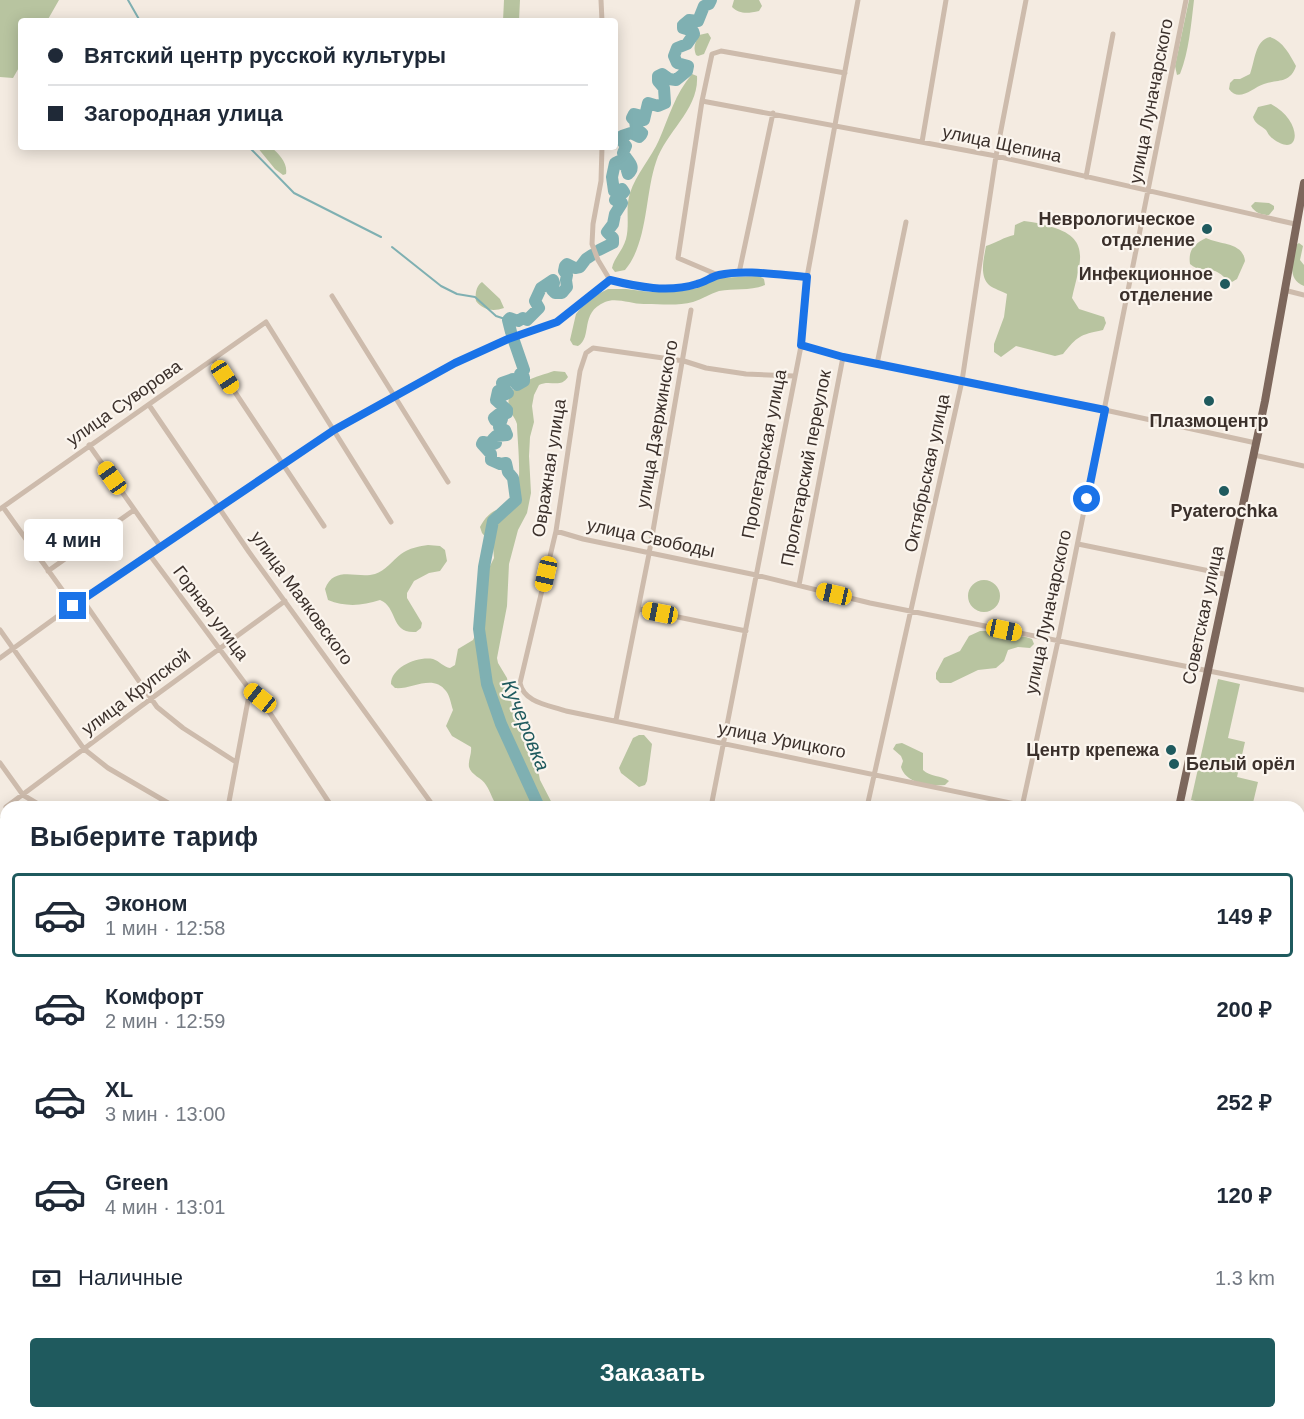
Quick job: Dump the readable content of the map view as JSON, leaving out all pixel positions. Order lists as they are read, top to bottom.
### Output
{
  "streets": {
    "main road": ["Советская улица"],
    "street": [
      "улица Луначарского",
      "улица Щепина",
      "улица Суворова",
      "улица Дзержинского",
      "Пролетарская улица",
      "Овражная улица",
      "Пролетарский переулок",
      "Октябрьская улица",
      "улица Свободы",
      "улица Маяковского",
      "Горная улица",
      "улица Крупской",
      "улица Урицкого"
    ]
  },
  "crossings": [
    ["улица Луначарского", "улица Щепина"],
    ["улица Луначарского", "улица Свободы"],
    ["улица Щепина", "Пролетарская улица"],
    ["улица Щепина", "Октябрьская улица"],
    ["улица Щепина", "Советская улица"],
    ["улица Суворова", "улица Маяковского"],
    ["улица Дзержинского", "Овражная улица"],
    ["улица Дзержинского", "улица Свободы"],
    ["улица Дзержинского", "улица Урицкого"],
    ["Пролетарская улица", "улица Свободы"],
    ["Пролетарская улица", "улица Урицкого"],
    ["Овражная улица", "улица Свободы"],
    ["Овражная улица", "улица Урицкого"],
    ["Пролетарский переулок", "улица Свободы"],
    ["Октябрьская улица", "улица Свободы"],
    ["Октябрьская улица", "улица Урицкого"],
    ["улица Свободы", "Советская улица"],
    ["улица Маяковского", "улица Крупской"],
    ["Горная улица", "улица Крупской"]
  ],
  "water": ["Кучеровка"],
  "places": [
    "Неврологическое отделение",
    "Инфекционное отделение",
    "Плазмоцентр",
    "Pyaterochka",
    "Центр крепежа",
    "Белый орёл"
  ],
  "page": {
    "banner": ["Вятский центр русской культуры", "Загородная улица"],
    "bubble": "4 мин",
    "heading": "Выберите тариф",
    "list": [
      {
        "name": "Эконом",
        "note": "1 мин · 12:58",
        "value": "149 ₽"
      },
      {
        "name": "Комфорт",
        "note": "2 мин · 12:59",
        "value": "200 ₽"
      },
      {
        "name": "XL",
        "note": "3 мин · 13:00",
        "value": "252 ₽"
      },
      {
        "name": "Green",
        "note": "4 мин · 13:01",
        "value": "120 ₽"
      }
    ],
    "pay": ["Наличные", "1.3 km"],
    "buttons": "Заказать"
  }
}
